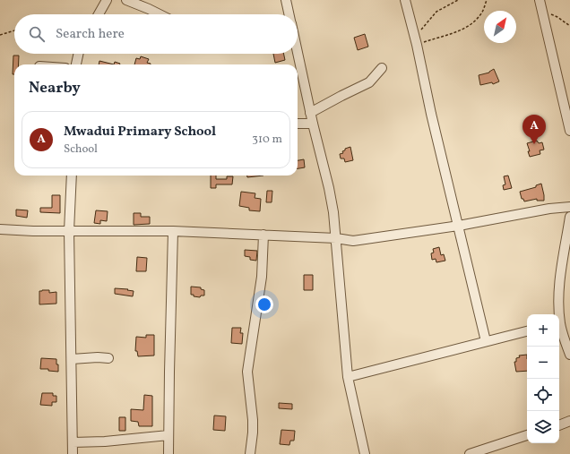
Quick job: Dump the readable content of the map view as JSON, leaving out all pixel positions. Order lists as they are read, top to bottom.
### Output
{
  "north": "top right",
  "page": {
    "search": "Search here",
    "heading": "Nearby",
    "list": [
      {
        "mark": "A",
        "name": "Mwadui Primary School",
        "note": "School",
        "value": "310 m"
      }
    ],
    "pins": "A",
    "map_buttons": ["+", "−"]
  }
}
